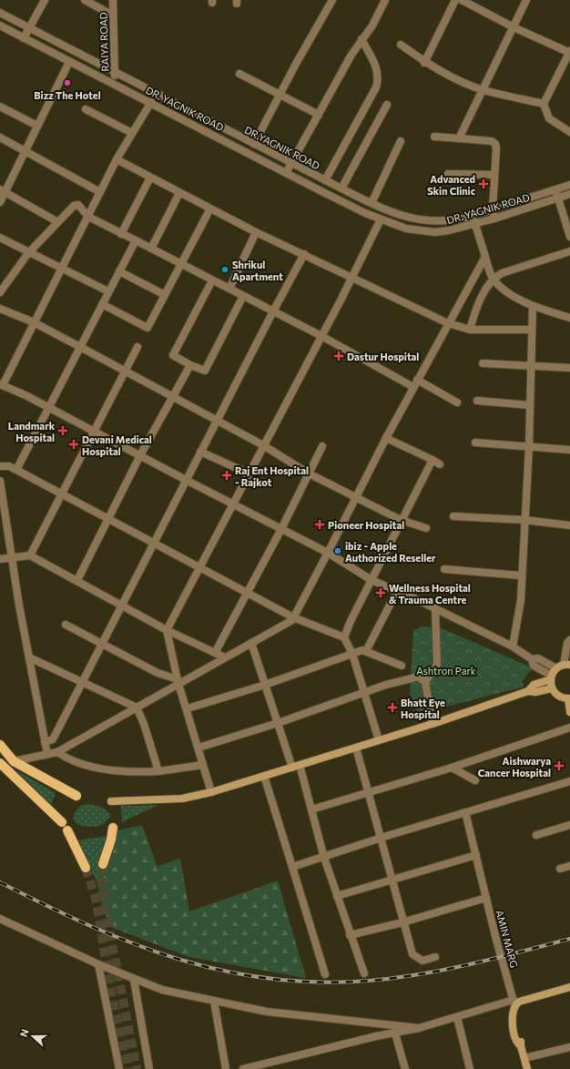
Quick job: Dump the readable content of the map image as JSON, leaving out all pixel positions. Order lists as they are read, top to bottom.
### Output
{
  "streets": {
    "main road": ["AMIN MARG"],
    "street": ["RAIYA ROAD", "DR. YAGNIK ROAD", "DR.YAGNIK ROAD"]
  },
  "crossings": [
    ["RAIYA ROAD", "DR. YAGNIK ROAD"],
    ["RAIYA ROAD", "DR.YAGNIK ROAD"]
  ],
  "parks": ["Ashtron Park"],
  "places": {
    "other": ["Bizz The Hotel", "Shrikul Apartment", "ibiz - Apple Authorized Reseller"],
    "health": [
      "Advanced Skin Clinic",
      "Dastur Hospital",
      "Landmark Hospital",
      "Devani Medical Hospital",
      "Raj Ent Hospital - Rajkot",
      "Pioneer Hospital",
      "Wellness Hospital & Trauma Centre",
      "Bhatt Eye Hospital",
      "Aishwarya Cancer Hospital"
    ]
  },
  "north": "left"
}
